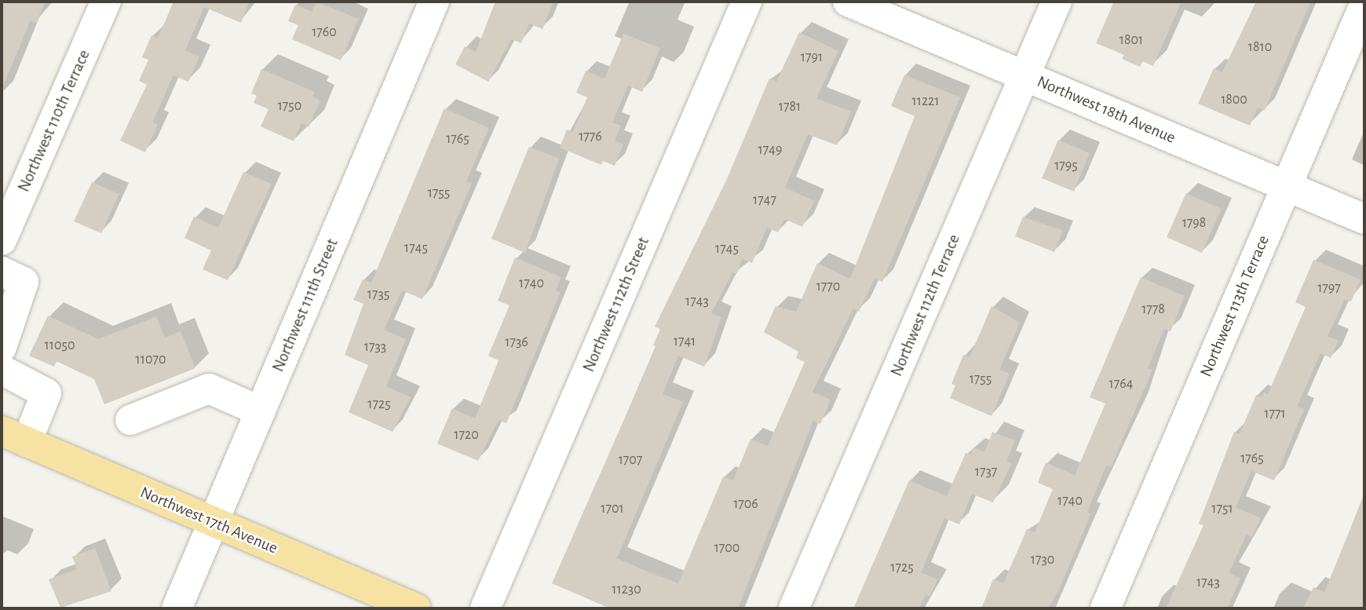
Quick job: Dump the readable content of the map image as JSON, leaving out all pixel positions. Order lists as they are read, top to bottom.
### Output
{
  "streets": {
    "main road": ["Northwest 17th Avenue"],
    "street": [
      "Northwest 18th Avenue",
      "Northwest 110th Terrace",
      "Northwest 112th Street",
      "Northwest 111th Street",
      "Northwest 112th Terrace",
      "Northwest 113th Terrace"
    ]
  },
  "crossings": [
    ["Northwest 18th Avenue", "Northwest 112th Terrace"],
    ["Northwest 18th Avenue", "Northwest 113th Terrace"],
    ["Northwest 111th Street", "Northwest 17th Avenue"]
  ],
  "house_numbers": [
    "1760",
    "1801",
    "1810",
    "1791",
    "1800",
    "11221",
    "1750",
    "1781",
    "1776",
    "1765",
    "1749",
    "1795",
    "1755",
    "1747",
    "1798",
    "1745",
    "1745",
    "1740",
    "1770",
    "1797",
    "1735",
    "1743",
    "1778",
    "1741",
    "1736",
    "11050",
    "1733",
    "11070",
    "1755",
    "1764",
    "1725",
    "1771",
    "1720",
    "1765",
    "1707",
    "1737",
    "1740",
    "1706",
    "1701",
    "1751",
    "1700",
    "1730",
    "1725",
    "1743",
    "11230"
  ]
}
